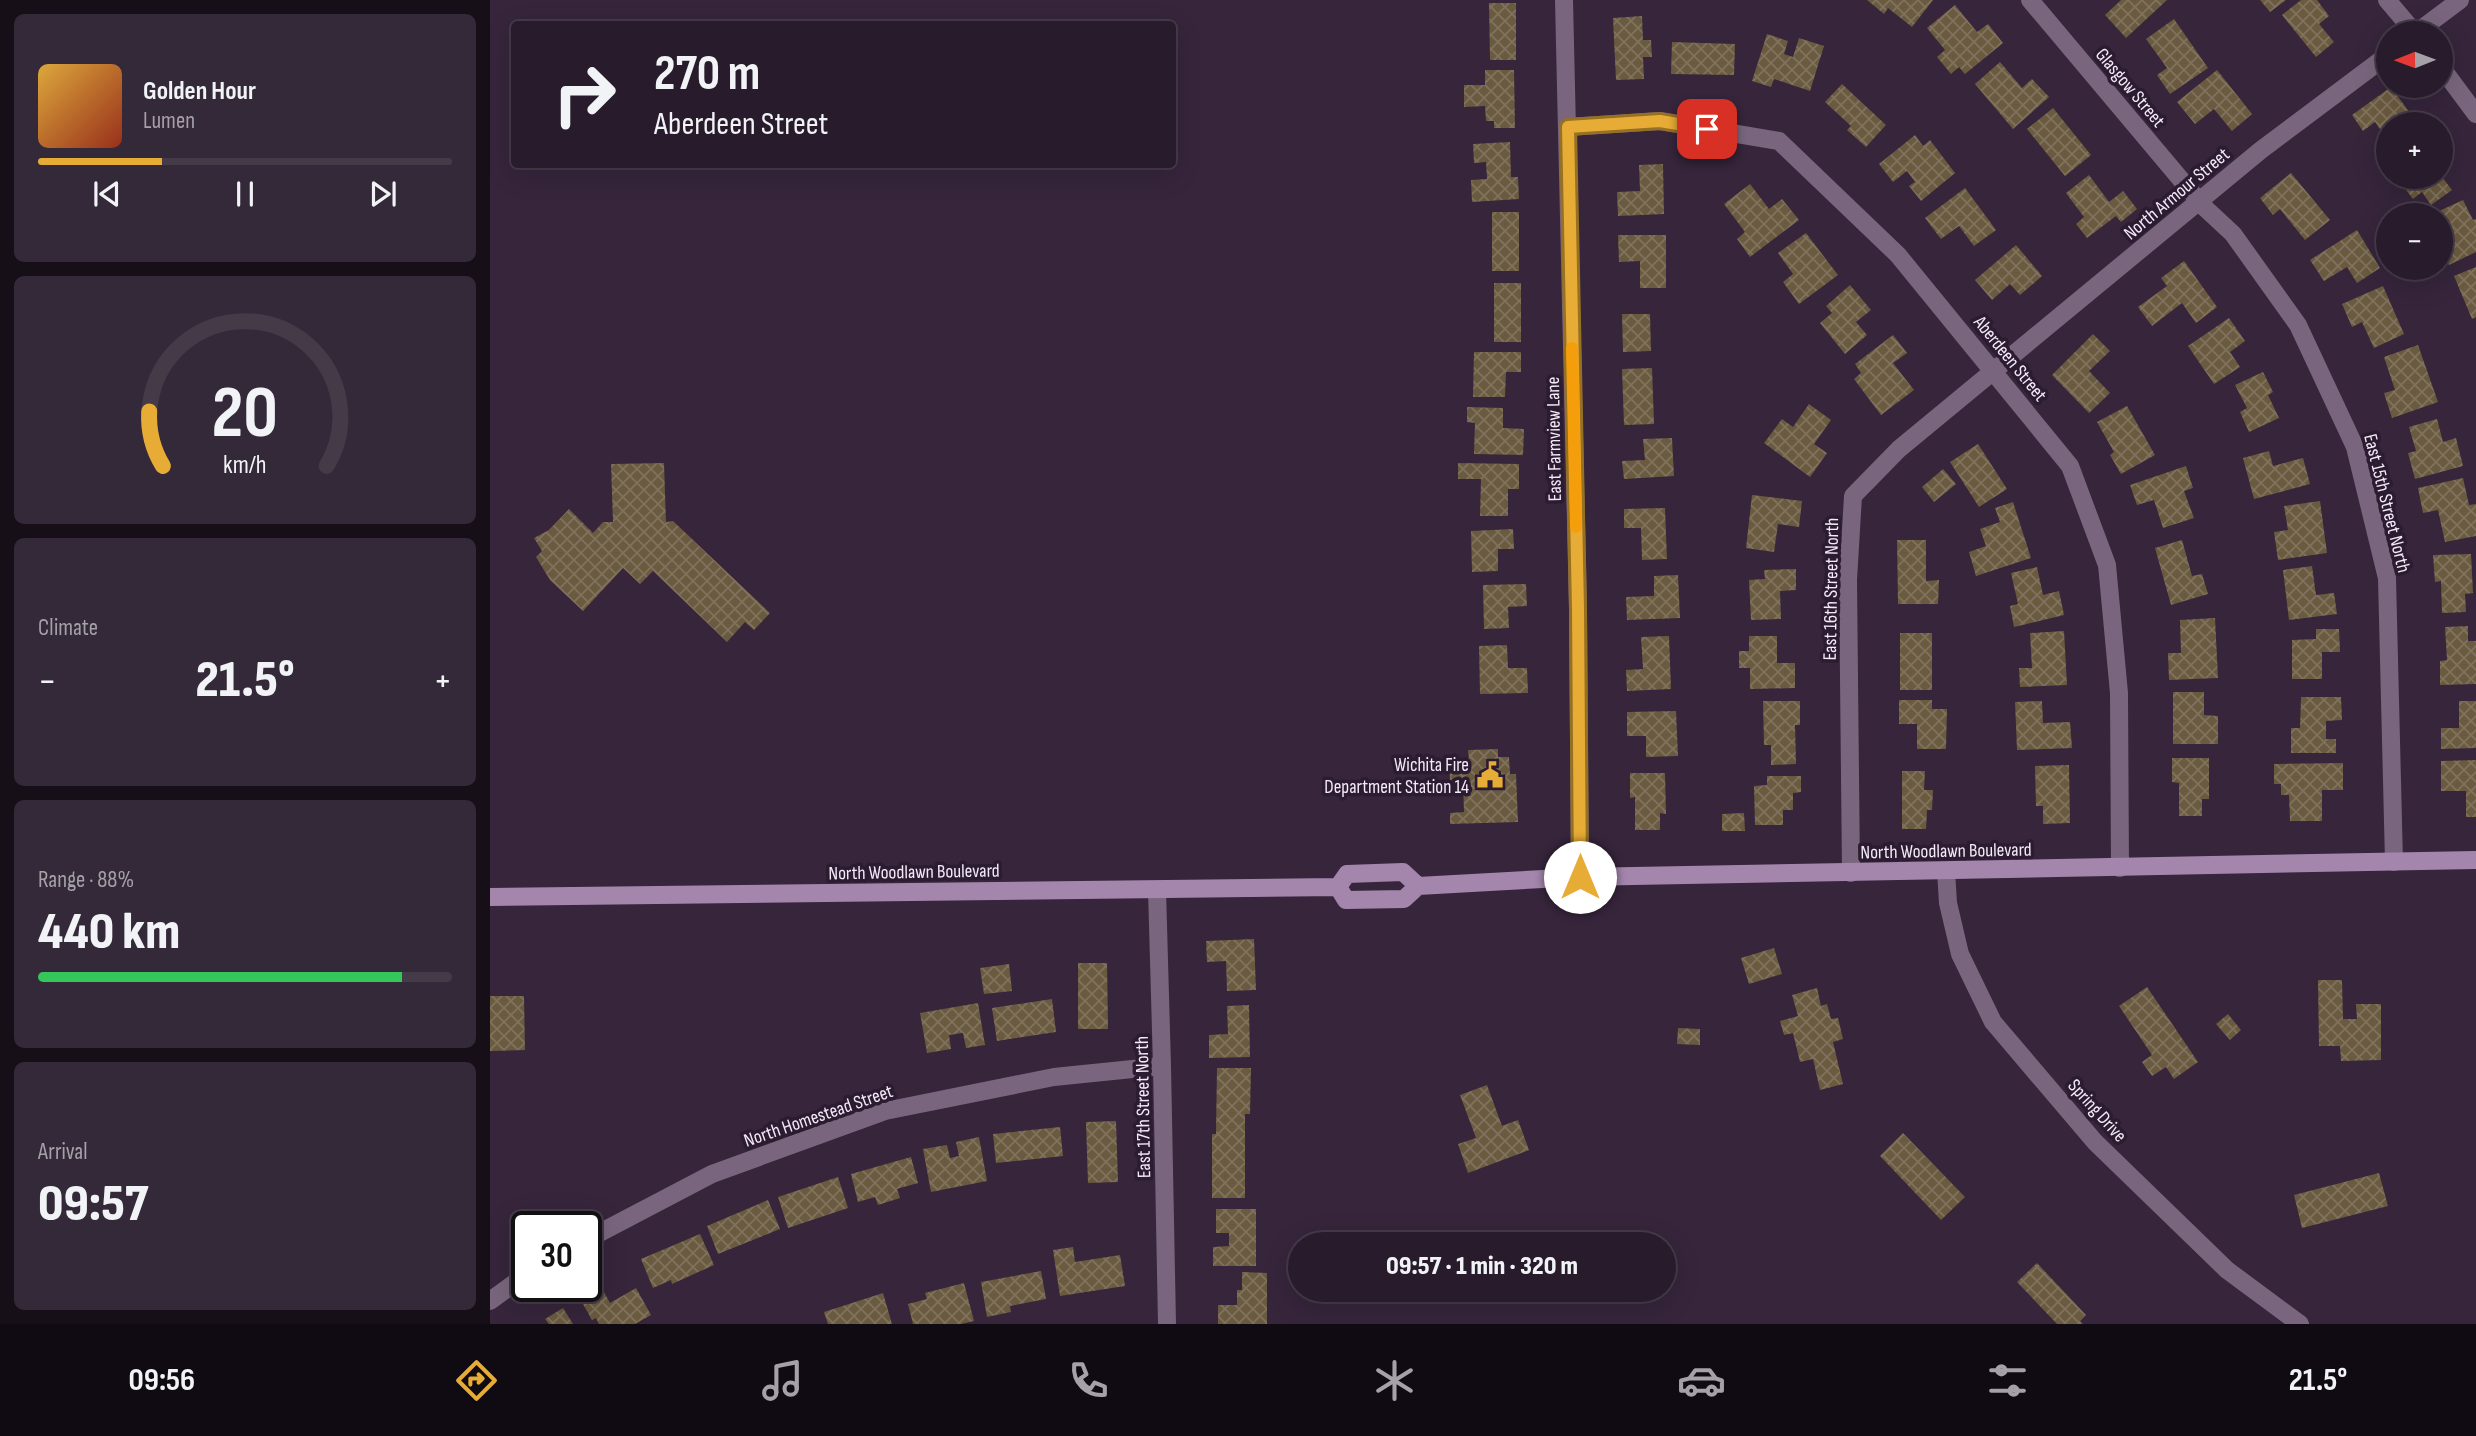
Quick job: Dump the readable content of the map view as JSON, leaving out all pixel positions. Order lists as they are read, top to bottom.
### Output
{
  "streets": {
    "main road": ["North Woodlawn Boulevard"],
    "street": [
      "Glasgow Street",
      "North Armour Street",
      "Aberdeen Street",
      "East Farmview Lane",
      "East 15th Street North",
      "East 16th Street North",
      "East 17th Street North",
      "Spring Drive",
      "North Homestead Street"
    ]
  },
  "crossings": [
    ["Glasgow Street", "North Armour Street"],
    ["Glasgow Street", "East 15th Street North"],
    ["North Armour Street", "Aberdeen Street"],
    ["North Armour Street", "East 15th Street North"],
    ["North Armour Street", "East 16th Street North"],
    ["Aberdeen Street", "East Farmview Lane"],
    ["Aberdeen Street", "East 16th Street North"],
    ["Aberdeen Street", "North Woodlawn Boulevard"],
    ["East Farmview Lane", "North Woodlawn Boulevard"],
    ["East 15th Street North", "North Woodlawn Boulevard"],
    ["East 16th Street North", "North Woodlawn Boulevard"],
    ["North Woodlawn Boulevard", "East 17th Street North"],
    ["North Woodlawn Boulevard", "Spring Drive"],
    ["East 17th Street North", "North Homestead Street"]
  ],
  "places": {
    "public building": ["Wichita Fire Department Station 14"]
  },
  "north": "left",
  "page": {
    "map_buttons": ["+", "−"],
    "turn": ["270 m", "Aberdeen Street"],
    "song": ["Golden Hour", "Lumen"],
    "tile": [
      "Climate",
      ["Range · 88%", "440 km"],
      ["Arrival", "09:57"]
    ],
    "heat": ["−", "21.5°", "+"],
    "limit": "30",
    "trip": "09:57 · 1 min · 320 m",
    "tabs": ["09:56", "21.5°"],
    "gauge": ["20", "km/h"]
  }
}
